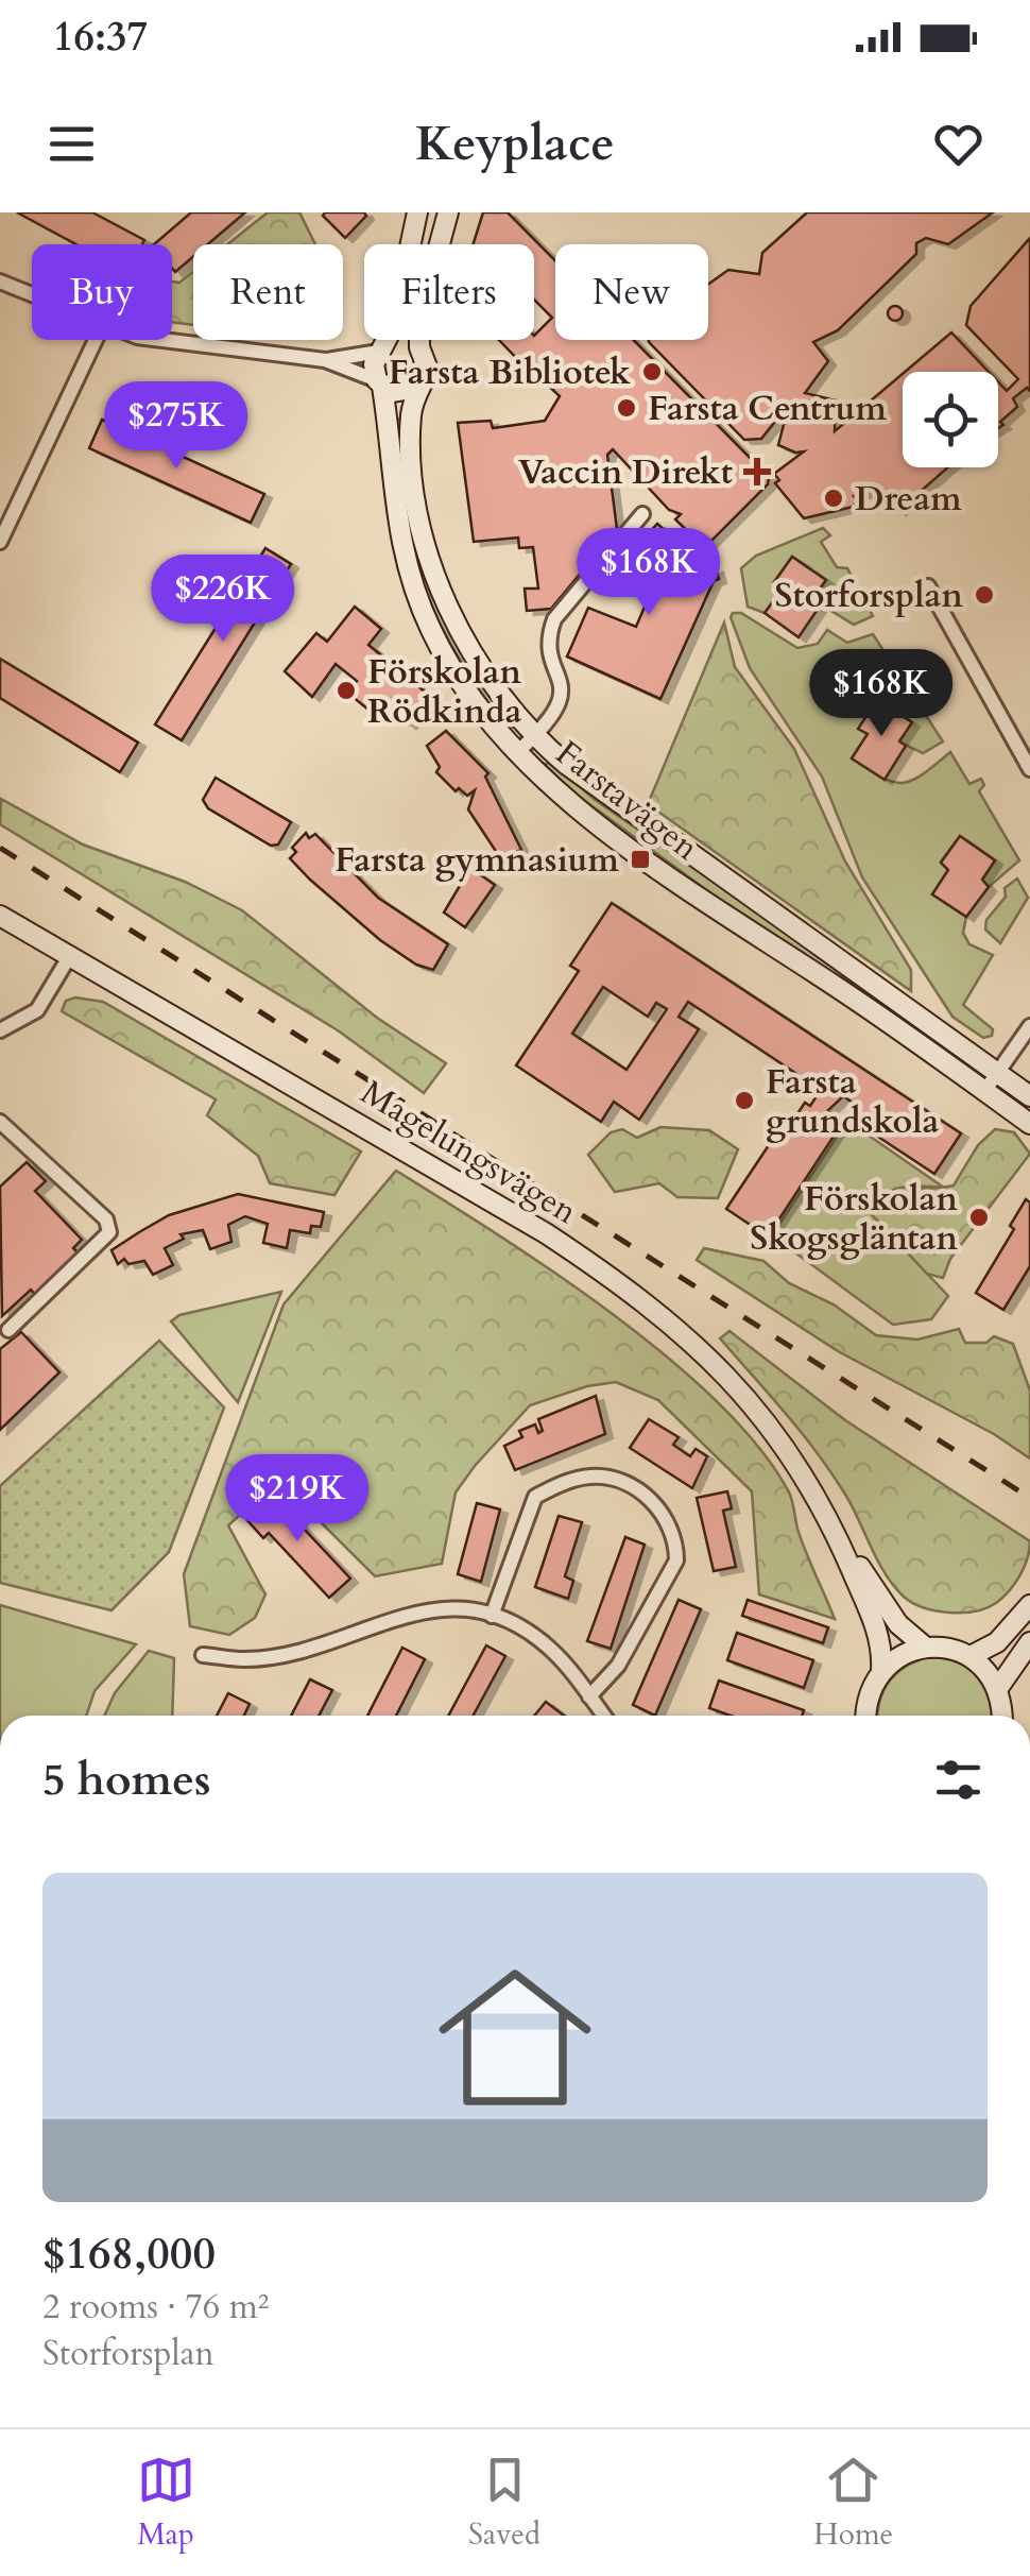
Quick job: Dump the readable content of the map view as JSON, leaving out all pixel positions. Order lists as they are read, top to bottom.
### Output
{
  "streets": {
    "street": ["Farstavägen", "Magelungsvägen"]
  },
  "places": {
    "other": [
      "Farsta Bibliotek",
      "Farsta Centrum",
      "Dream",
      "Storforsplan",
      "Förskolan Rödkinda",
      "Farsta grundskola",
      "Förskolan Skogsgläntan"
    ],
    "health": ["Vaccin Direkt"],
    "transit": ["Farsta gymnasium"]
  },
  "page": {
    "status": "16:37",
    "header": "Keyplace",
    "chip": [
      "Buy",
      "Rent",
      "Filters",
      "New"
    ],
    "price": [
      "$275K",
      "$168K",
      "$226K",
      "$168K",
      "$219K"
    ],
    "heading": "5 homes",
    "list": [
      {
        "name": "$168,000",
        "note": "2 rooms · 76 m² · Storforsplan"
      }
    ],
    "tabs": ["Map", "Saved", "Home"]
  }
}
